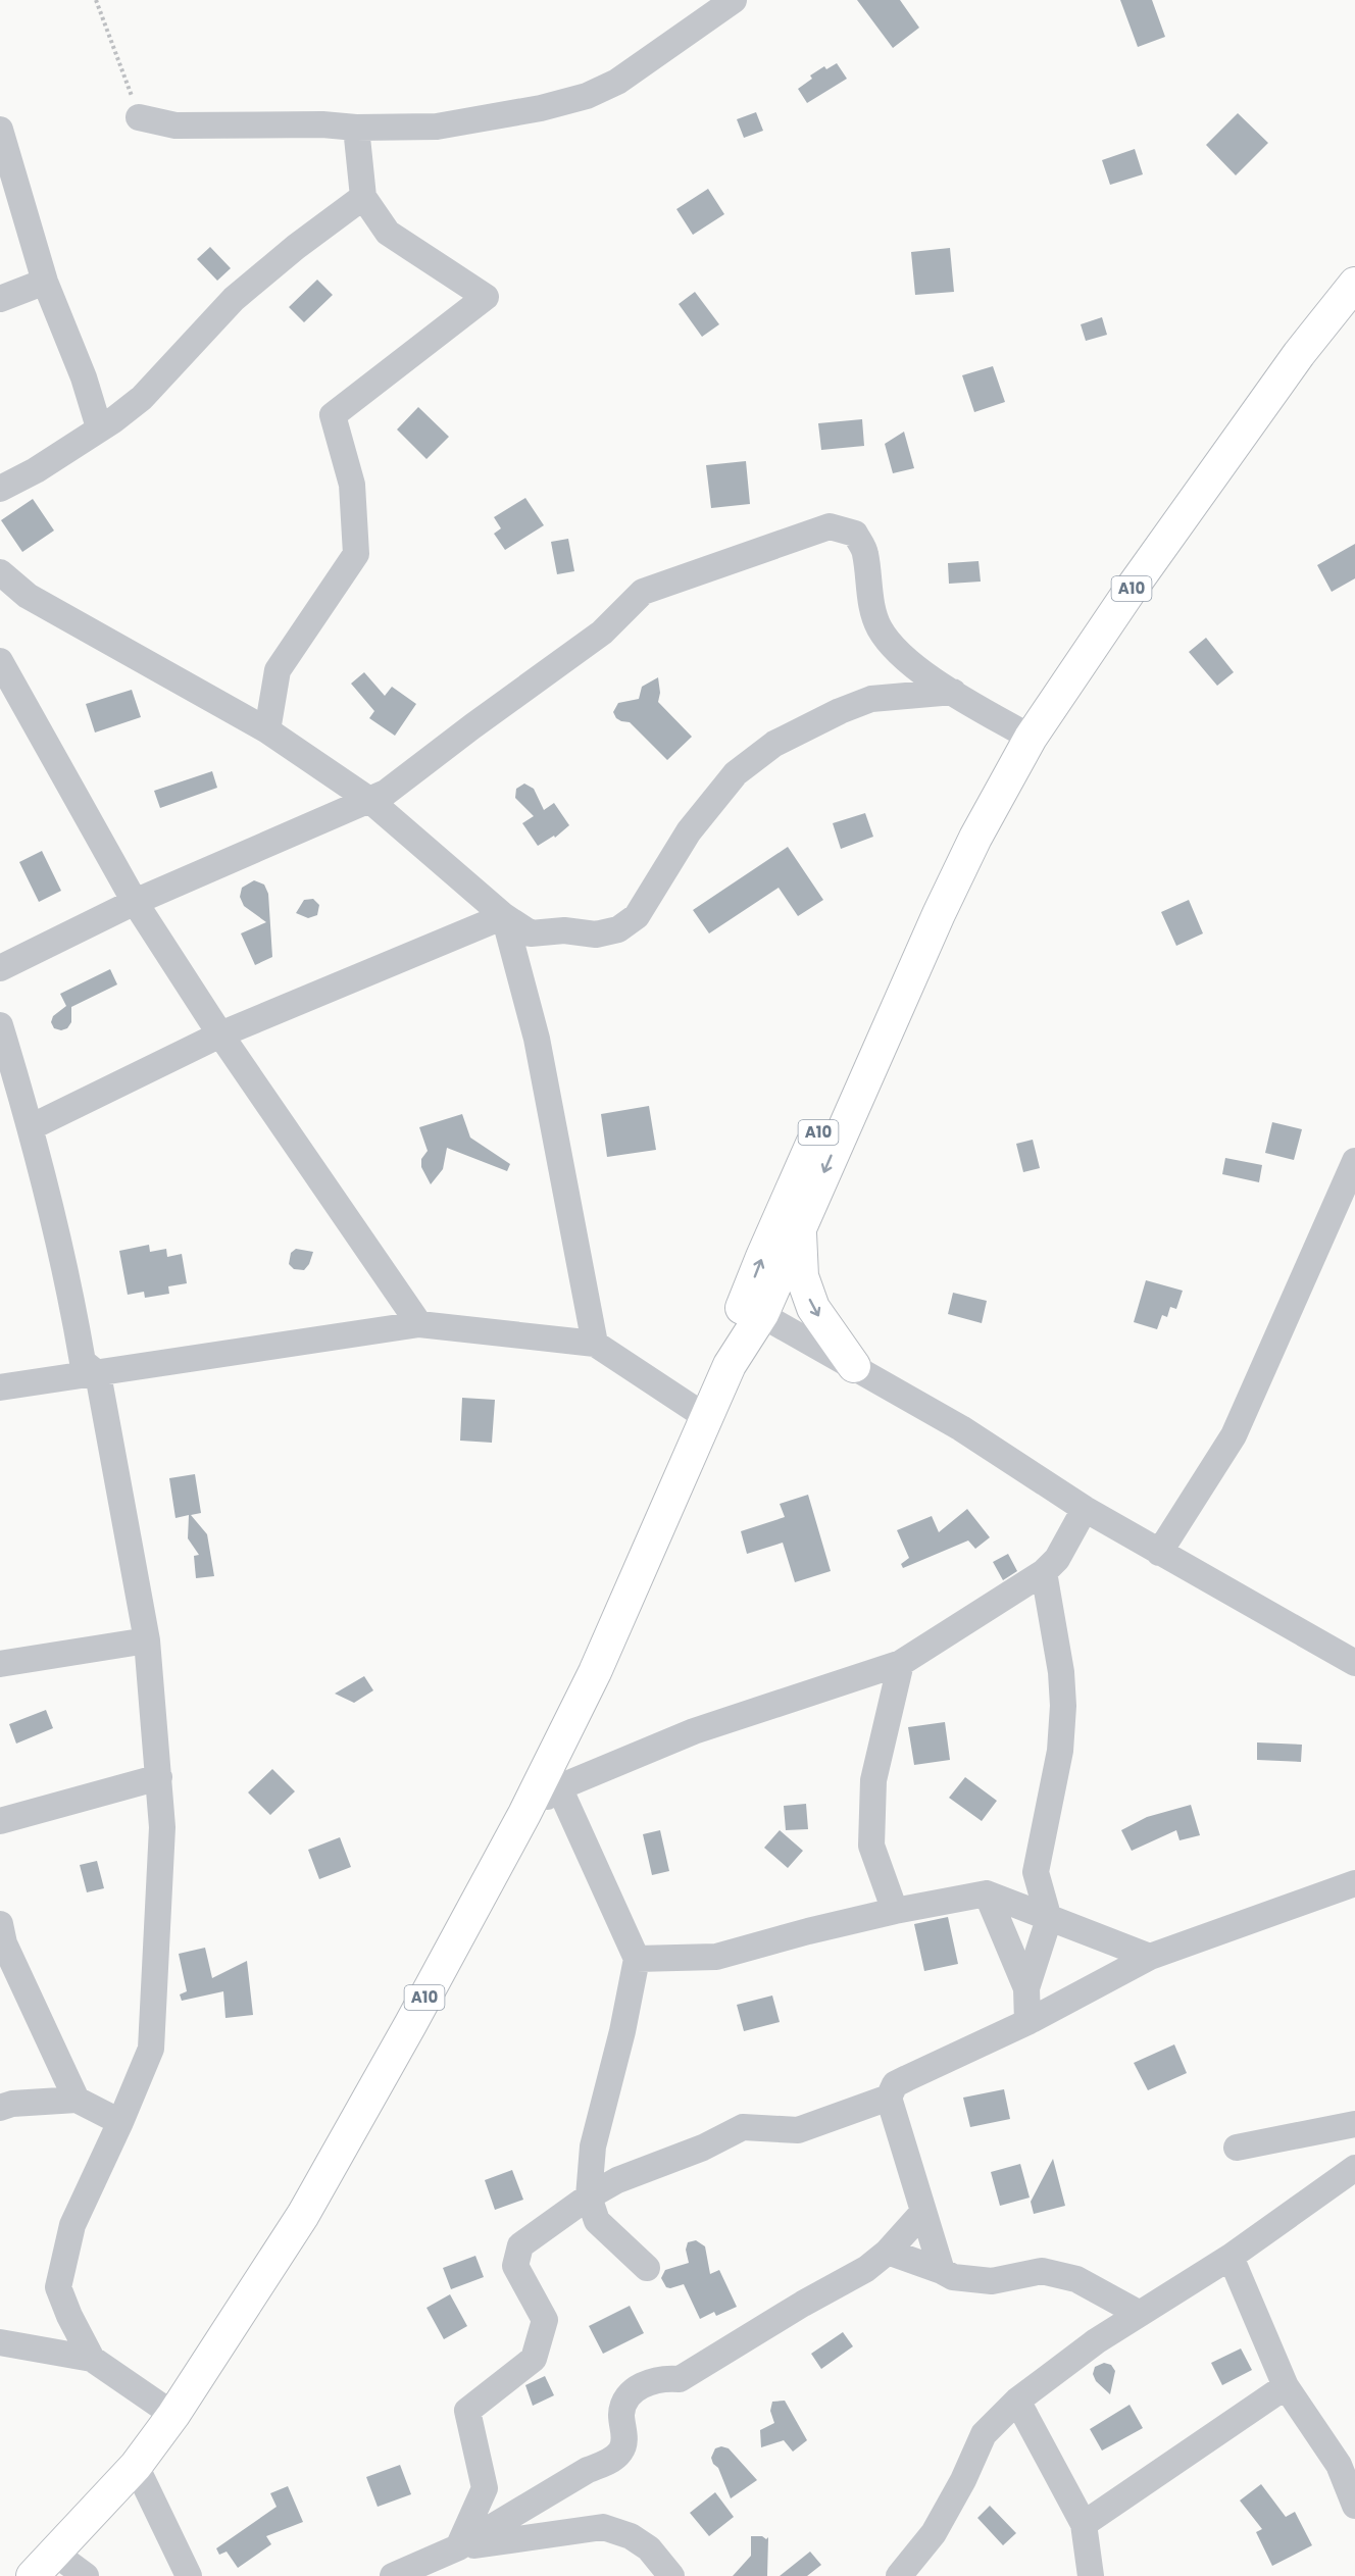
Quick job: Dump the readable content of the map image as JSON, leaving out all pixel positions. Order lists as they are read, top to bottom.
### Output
{
  "streets": {
    "main road": ["A10"]
  }
}
